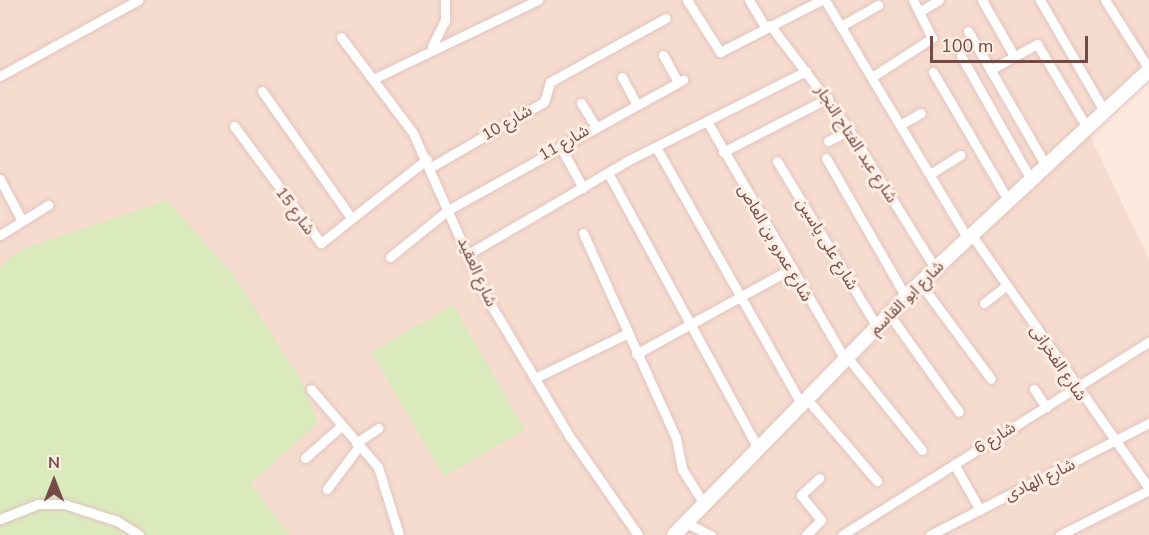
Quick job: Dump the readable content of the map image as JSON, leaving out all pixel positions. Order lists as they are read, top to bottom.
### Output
{
  "streets": {
    "street": [
      "شارع 10",
      "شارع 11",
      "شارع عبد الفتاح النجار",
      "شارع 15",
      "شارع عمرو بن العاص",
      "شارع على ياسين",
      "شارع العقيد",
      "شارع ابو القاسم",
      "شارع الفخرانى",
      "شارع 6",
      "شارع الهادى"
    ]
  },
  "crossings": [
    ["شارع 10", "شارع 15"],
    ["شارع 10", "شارع العقيد"],
    ["شارع 11", "شارع العقيد"],
    ["شارع عبد الفتاح النجار", "شارع ابو القاسم"],
    ["شارع 15", "شارع العقيد"],
    ["شارع عمرو بن العاص", "شارع ابو القاسم"],
    ["شارع على ياسين", "شارع ابو القاسم"],
    ["شارع ابو القاسم", "شارع الفخرانى"],
    ["شارع الفخرانى", "شارع 6"],
    ["شارع الفخرانى", "شارع الهادى"]
  ],
  "scale_bar": "100 m",
  "north": "top"
}
